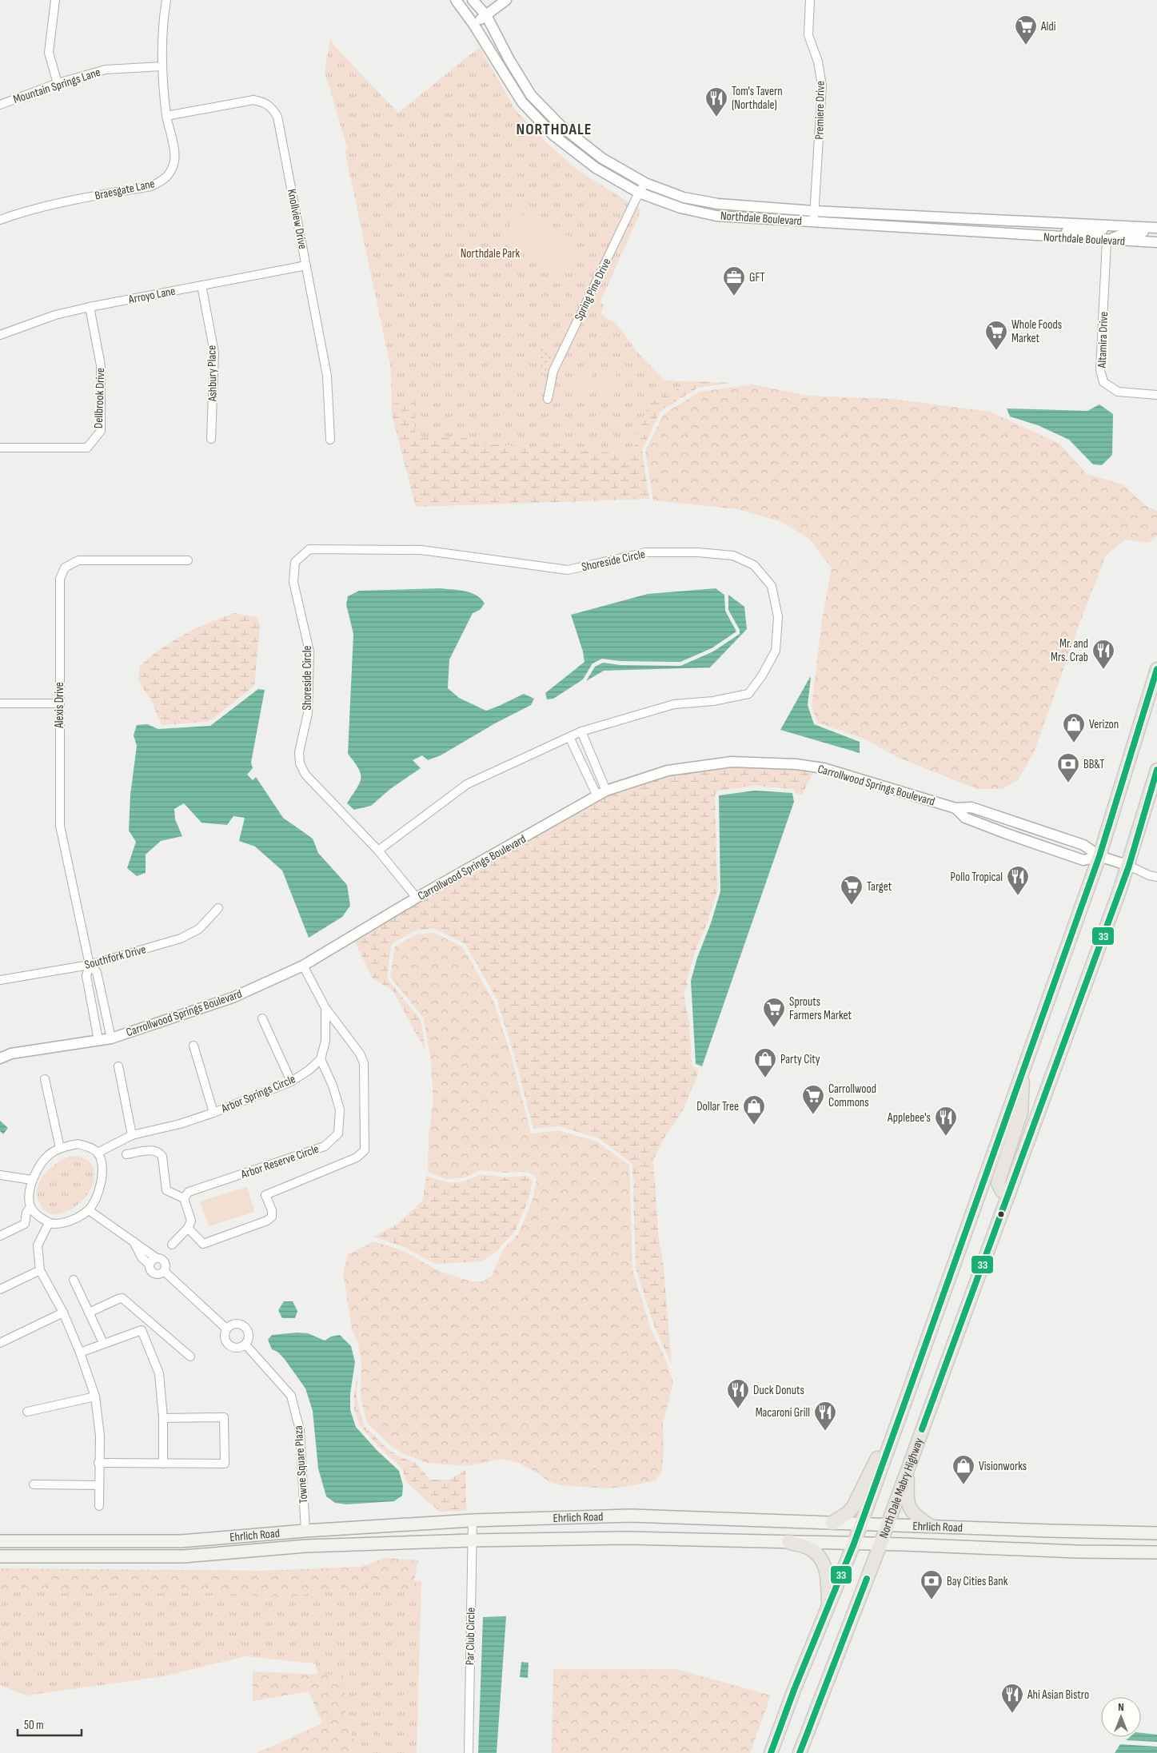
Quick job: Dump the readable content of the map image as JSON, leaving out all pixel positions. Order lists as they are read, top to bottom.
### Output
{
  "streets": {
    "main road": ["North Dale Mabry Highway", "Ehrlich Road"],
    "street": [
      "Mountain Springs Lane",
      "Premiere Drive",
      "Braesgate Lane",
      "Northdale Boulevard",
      "Knollview Drive",
      "Spring Pine Drive",
      "Arroyo Lane",
      "Altamira Drive",
      "Ashbury Place",
      "Dellbrook Drive",
      "Shoreside Circle",
      "Alexis Drive",
      "Carrollwood Springs Boulevard",
      "Southfork Drive",
      "Arbor Springs Circle",
      "Arbor Reserve Circle",
      "Towne Square Plaza",
      "Par Club Circle"
    ]
  },
  "crossings": [
    ["Mountain Springs Lane", "Braesgate Lane"],
    ["Premiere Drive", "Northdale Boulevard"],
    ["Braesgate Lane", "Knollview Drive"],
    ["Northdale Boulevard", "Spring Pine Drive"],
    ["Northdale Boulevard", "Altamira Drive"],
    ["Knollview Drive", "Arroyo Lane"],
    ["Arroyo Lane", "Ashbury Place"],
    ["Arroyo Lane", "Dellbrook Drive"],
    ["Shoreside Circle", "Carrollwood Springs Boulevard"],
    ["Alexis Drive", "Carrollwood Springs Boulevard"],
    ["Alexis Drive", "Southfork Drive"],
    ["Carrollwood Springs Boulevard", "North Dale Mabry Highway"],
    ["Arbor Springs Circle", "Arbor Reserve Circle"],
    ["Towne Square Plaza", "Ehrlich Road"],
    ["North Dale Mabry Highway", "Ehrlich Road"],
    ["Ehrlich Road", "Par Club Circle"]
  ],
  "districts": ["NORTHDALE"],
  "parks": ["Northdale Park"],
  "places": {
    "supermarket": [
      "Aldi",
      "Whole Foods Market",
      "Target",
      "Sprouts Farmers Market",
      "Carrollwood Commons"
    ],
    "restaurant": [
      "Tom's Tavern (Northdale)",
      "Mr. and Mrs. Crab",
      "Pollo Tropical",
      "Applebee's",
      "Duck Donuts",
      "Macaroni Grill",
      "Ahi Asian Bistro"
    ],
    "office": ["GFT"],
    "shop": [
      "Verizon",
      "Party City",
      "Dollar Tree",
      "Visionworks"
    ],
    "bank": ["BB&T", "Bay Cities Bank"]
  },
  "lines": ["transit line 33"],
  "scale_bar": "50 m",
  "north": "top"
}
